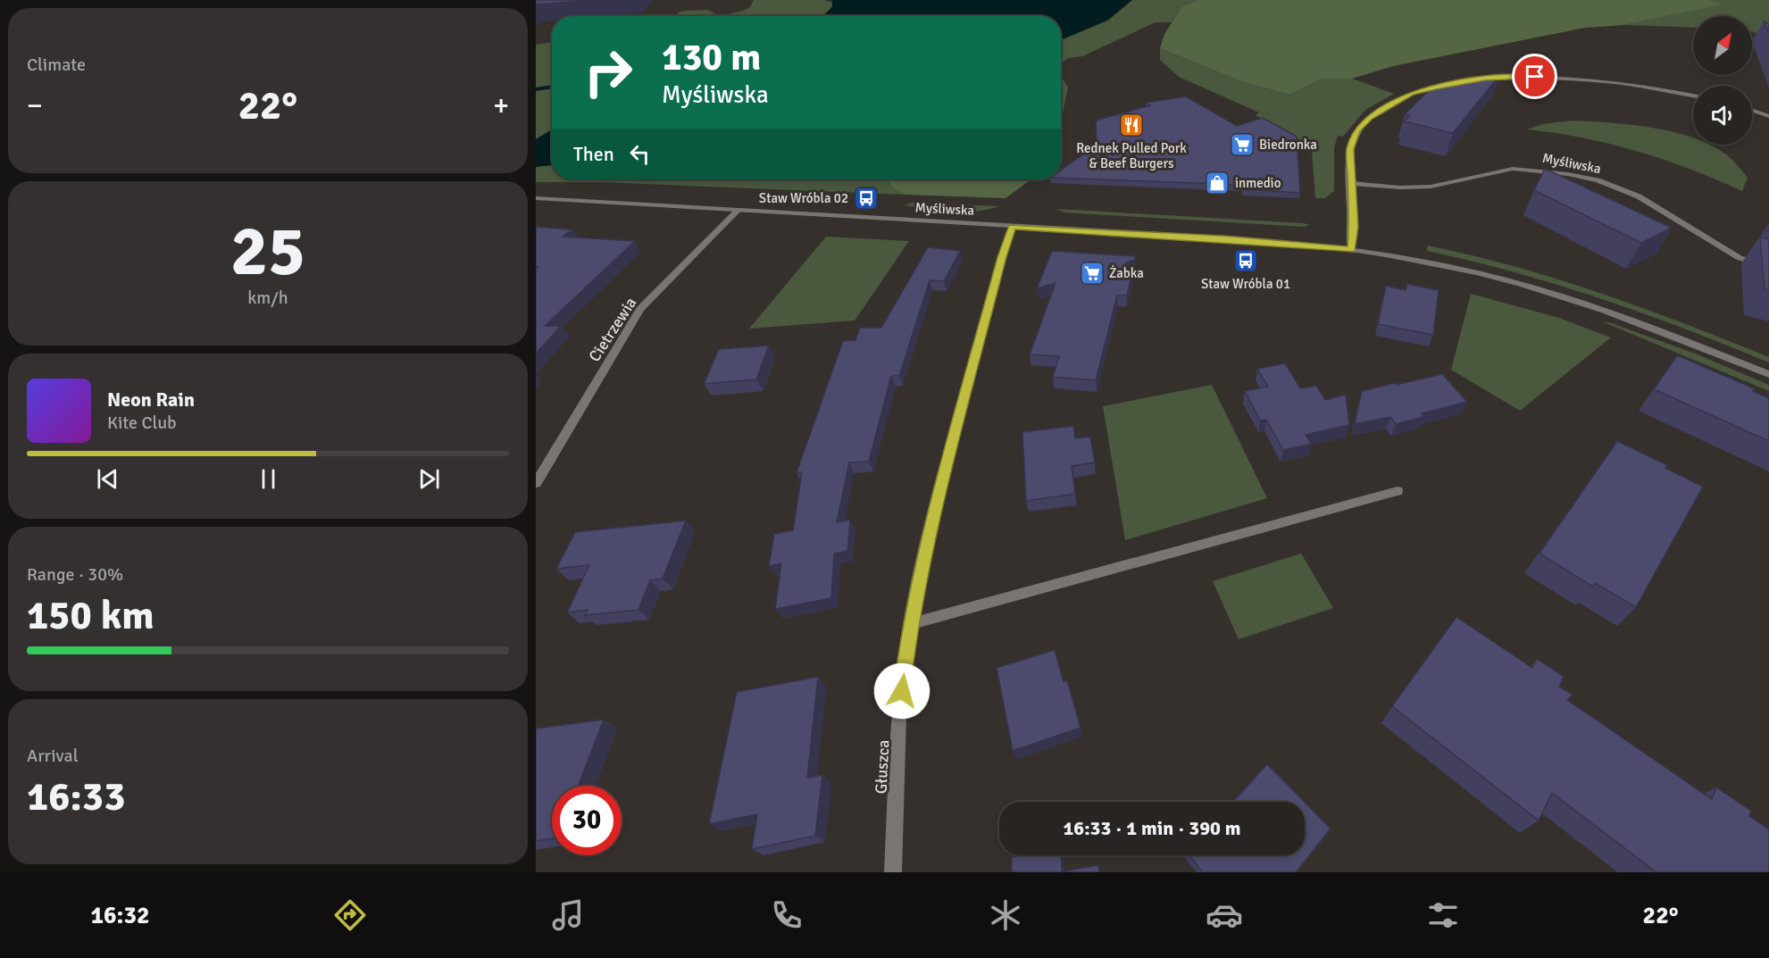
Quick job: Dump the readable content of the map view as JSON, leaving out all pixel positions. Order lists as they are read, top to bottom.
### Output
{
  "streets": {
    "street": ["Myśliwska", "Cietrzewia", "Głuszca"]
  },
  "crossings": [
    ["Myśliwska", "Cietrzewia"],
    ["Myśliwska", "Głuszca"]
  ],
  "places": {
    "restaurant": ["Rednek Pulled Pork & Beef Burgers"],
    "supermarket": ["Biedronka", "Żabka"],
    "shop": ["inmedio"],
    "bus stop": ["Staw Wróbla 02", "Staw Wróbla 01"]
  },
  "north": "top right",
  "page": {
    "tile": [
      "Climate",
      ["25", "km/h"],
      ["Range · 30%", "150 km"],
      ["Arrival", "16:33"]
    ],
    "turn": ["130 m", "Myśliwska"],
    "heat": ["−", "22°", "+"],
    "then": "Then",
    "song": ["Neon Rain", "Kite Club"],
    "limit": "30",
    "trip": "16:33 · 1 min · 390 m",
    "tabs": ["16:32", "22°"]
  }
}
